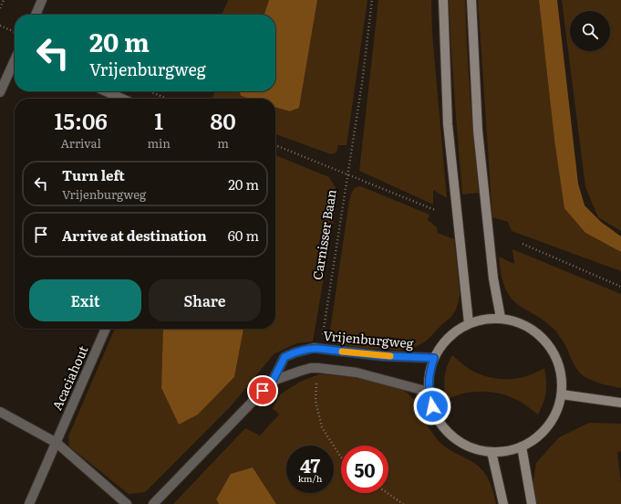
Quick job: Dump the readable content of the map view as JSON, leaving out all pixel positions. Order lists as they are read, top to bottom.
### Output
{
  "streets": {
    "street": ["Vrijenburgweg", "Acaciahout"],
    "path": ["Carnisser Baan"]
  },
  "crossings": [
    ["Carnisser Baan", "Vrijenburgweg"]
  ],
  "page": {
    "turn": ["20 m", "Vrijenburgweg"],
    "eta": [
      "15:06",
      "Arrival",
      "1",
      "min",
      "80",
      "m"
    ],
    "list": [
      {
        "name": "Turn left",
        "note": "Vrijenburgweg",
        "value": "20 m"
      },
      {
        "name": "Arrive at destination",
        "value": "60 m"
      }
    ],
    "buttons": ["Exit", "Share"],
    "speed": "47 km/h",
    "limit": "50"
  }
}
